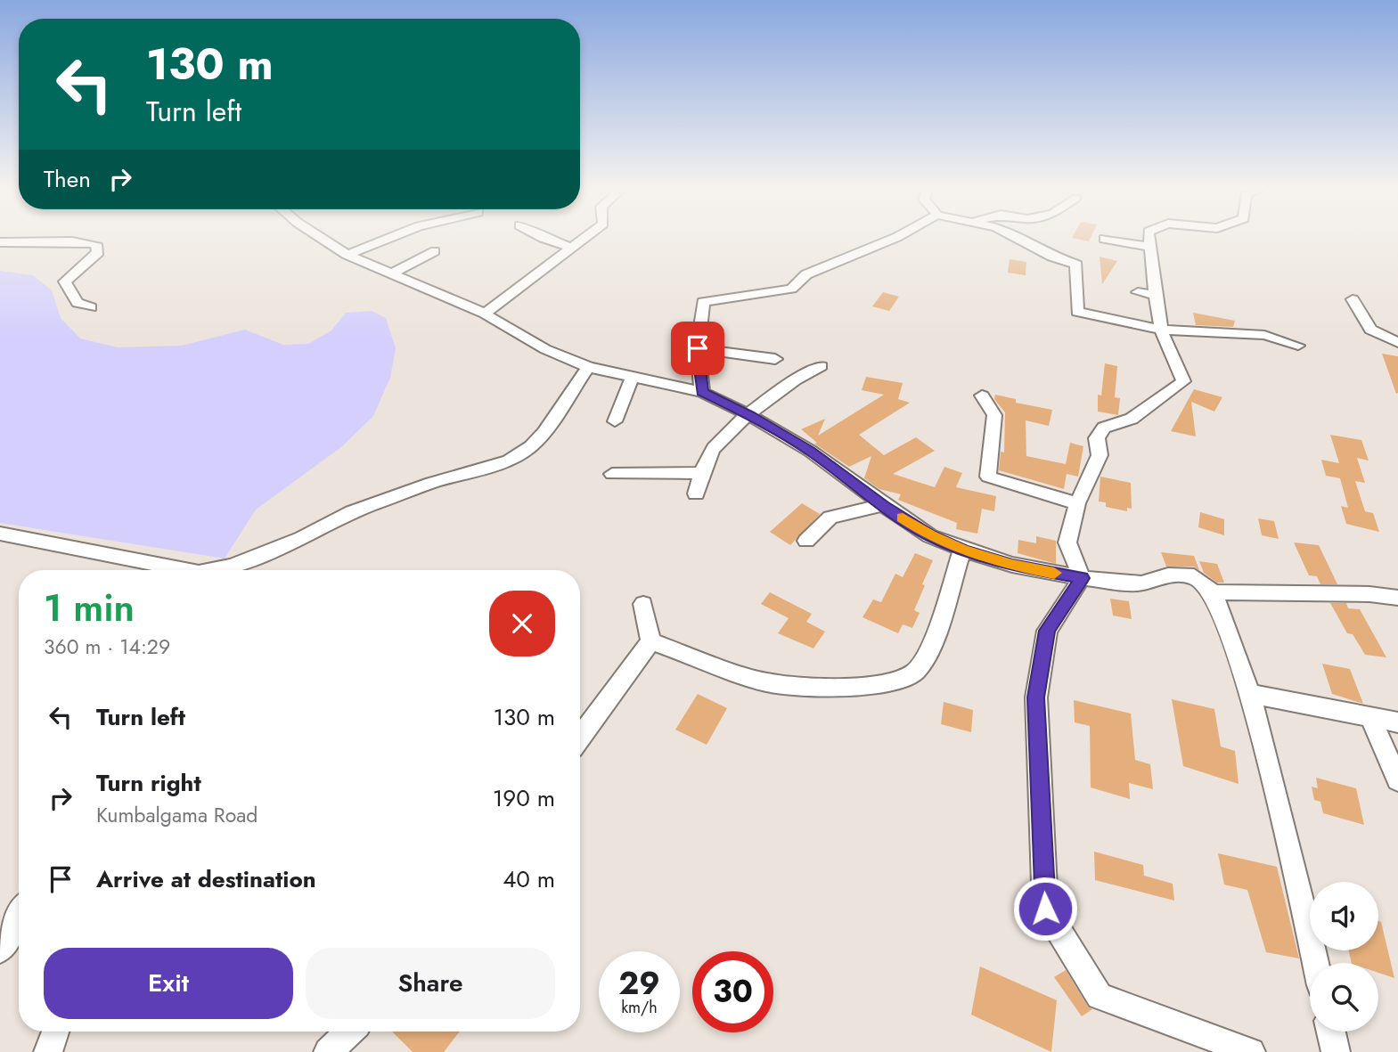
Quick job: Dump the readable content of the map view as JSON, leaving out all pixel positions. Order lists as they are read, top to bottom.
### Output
{
  "page": {
    "turn": ["130 m", "Turn left"],
    "then": "Then",
    "heading": ["1 min", "360 m · 14:29"],
    "list": [
      {
        "name": "Turn left",
        "value": "130 m"
      },
      {
        "name": "Turn right",
        "note": "Kumbalgama Road",
        "value": "190 m"
      },
      {
        "name": "Arrive at destination",
        "value": "40 m"
      }
    ],
    "buttons": ["Exit", "Share"],
    "speed": "29 km/h",
    "limit": "30"
  }
}
